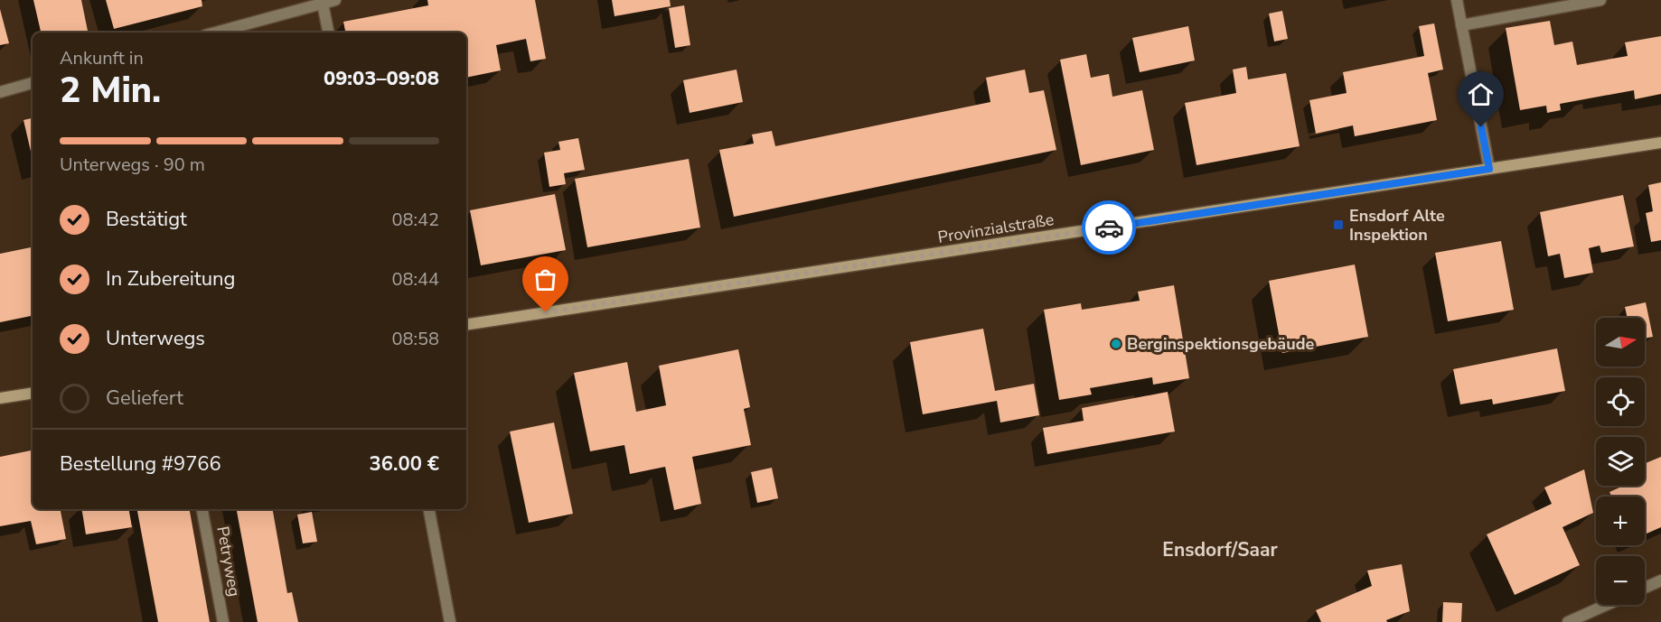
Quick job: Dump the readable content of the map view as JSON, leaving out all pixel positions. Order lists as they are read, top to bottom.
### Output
{
  "streets": {
    "main road": ["Provinzialstraße"],
    "street": ["Petryweg"]
  },
  "districts": ["Ensdorf/Saar"],
  "places": {
    "transit": ["Ensdorf Alte Inspektion"],
    "other": ["Berginspektionsgebäude"]
  },
  "north": "right",
  "page": {
    "heading": ["2 Min.", "Ankunft in", "09:03–09:08"],
    "panel": ["Bestellung #9766", "36.00 €"],
    "bar": "Unterwegs · 90 m",
    "list": [
      ["Bestätigt", "08:42"],
      ["In Zubereitung", "08:44"],
      ["Unterwegs", "08:58"],
      "Geliefert"
    ],
    "map_buttons": ["+", "−"]
  }
}
